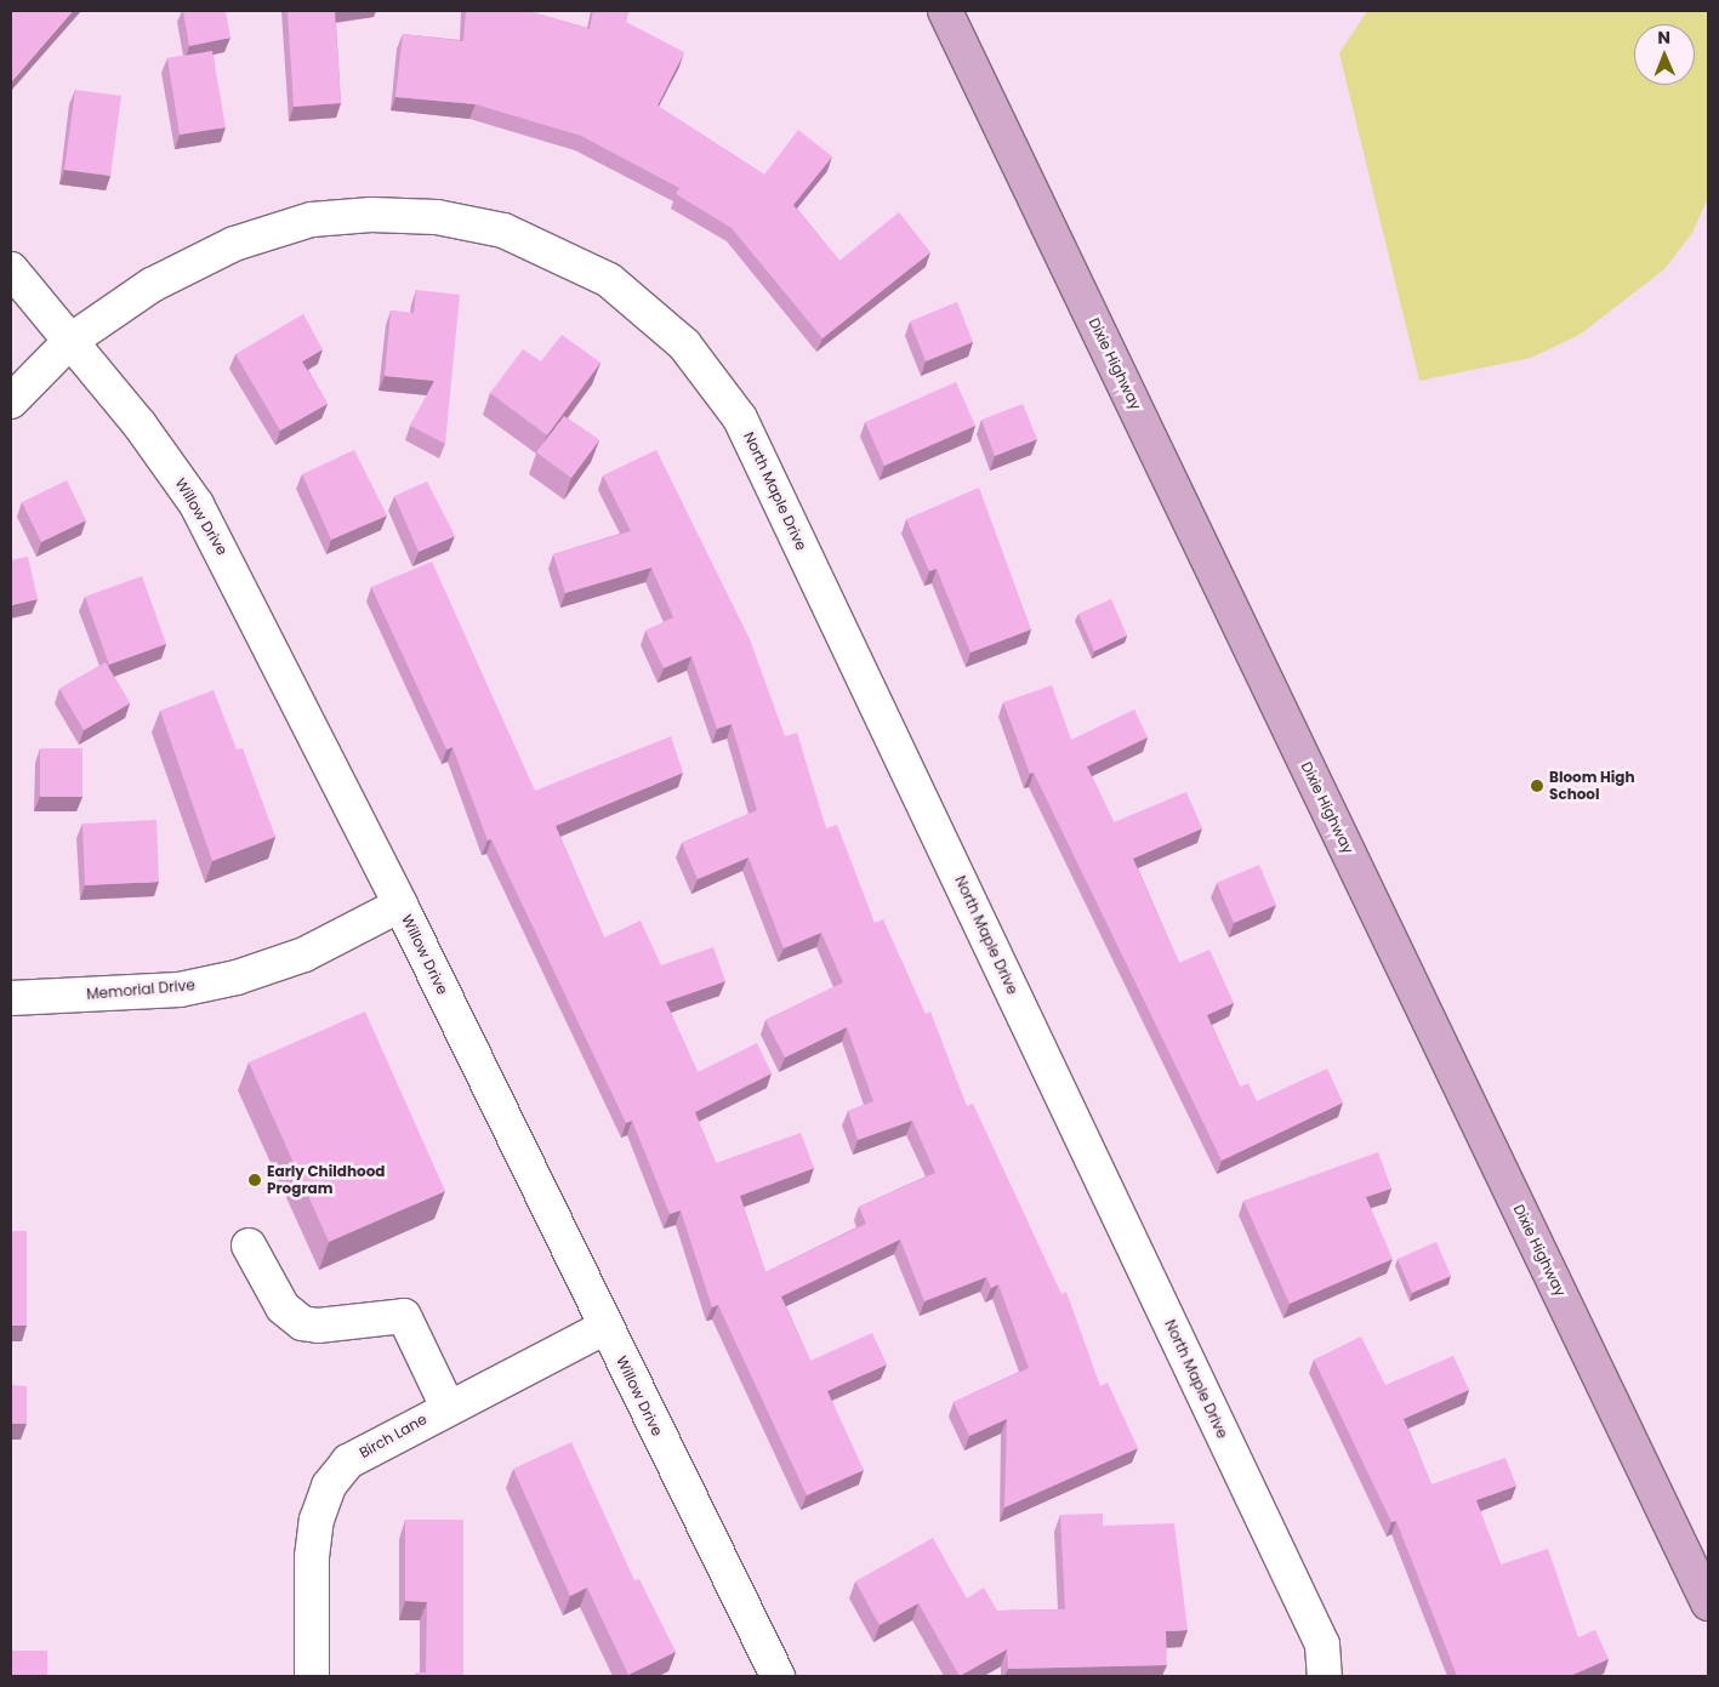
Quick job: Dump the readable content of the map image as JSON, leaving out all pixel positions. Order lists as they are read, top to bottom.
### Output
{
  "streets": {
    "main road": ["Dixie Highway"],
    "street": [
      "North Maple Drive",
      "Willow Drive",
      "Memorial Drive",
      "Birch Lane"
    ]
  },
  "crossings": [
    ["North Maple Drive", "Willow Drive"],
    ["Willow Drive", "Memorial Drive"],
    ["Willow Drive", "Birch Lane"]
  ],
  "places": ["Bloom High School", "Early Childhood Program"],
  "north": "top"
}
